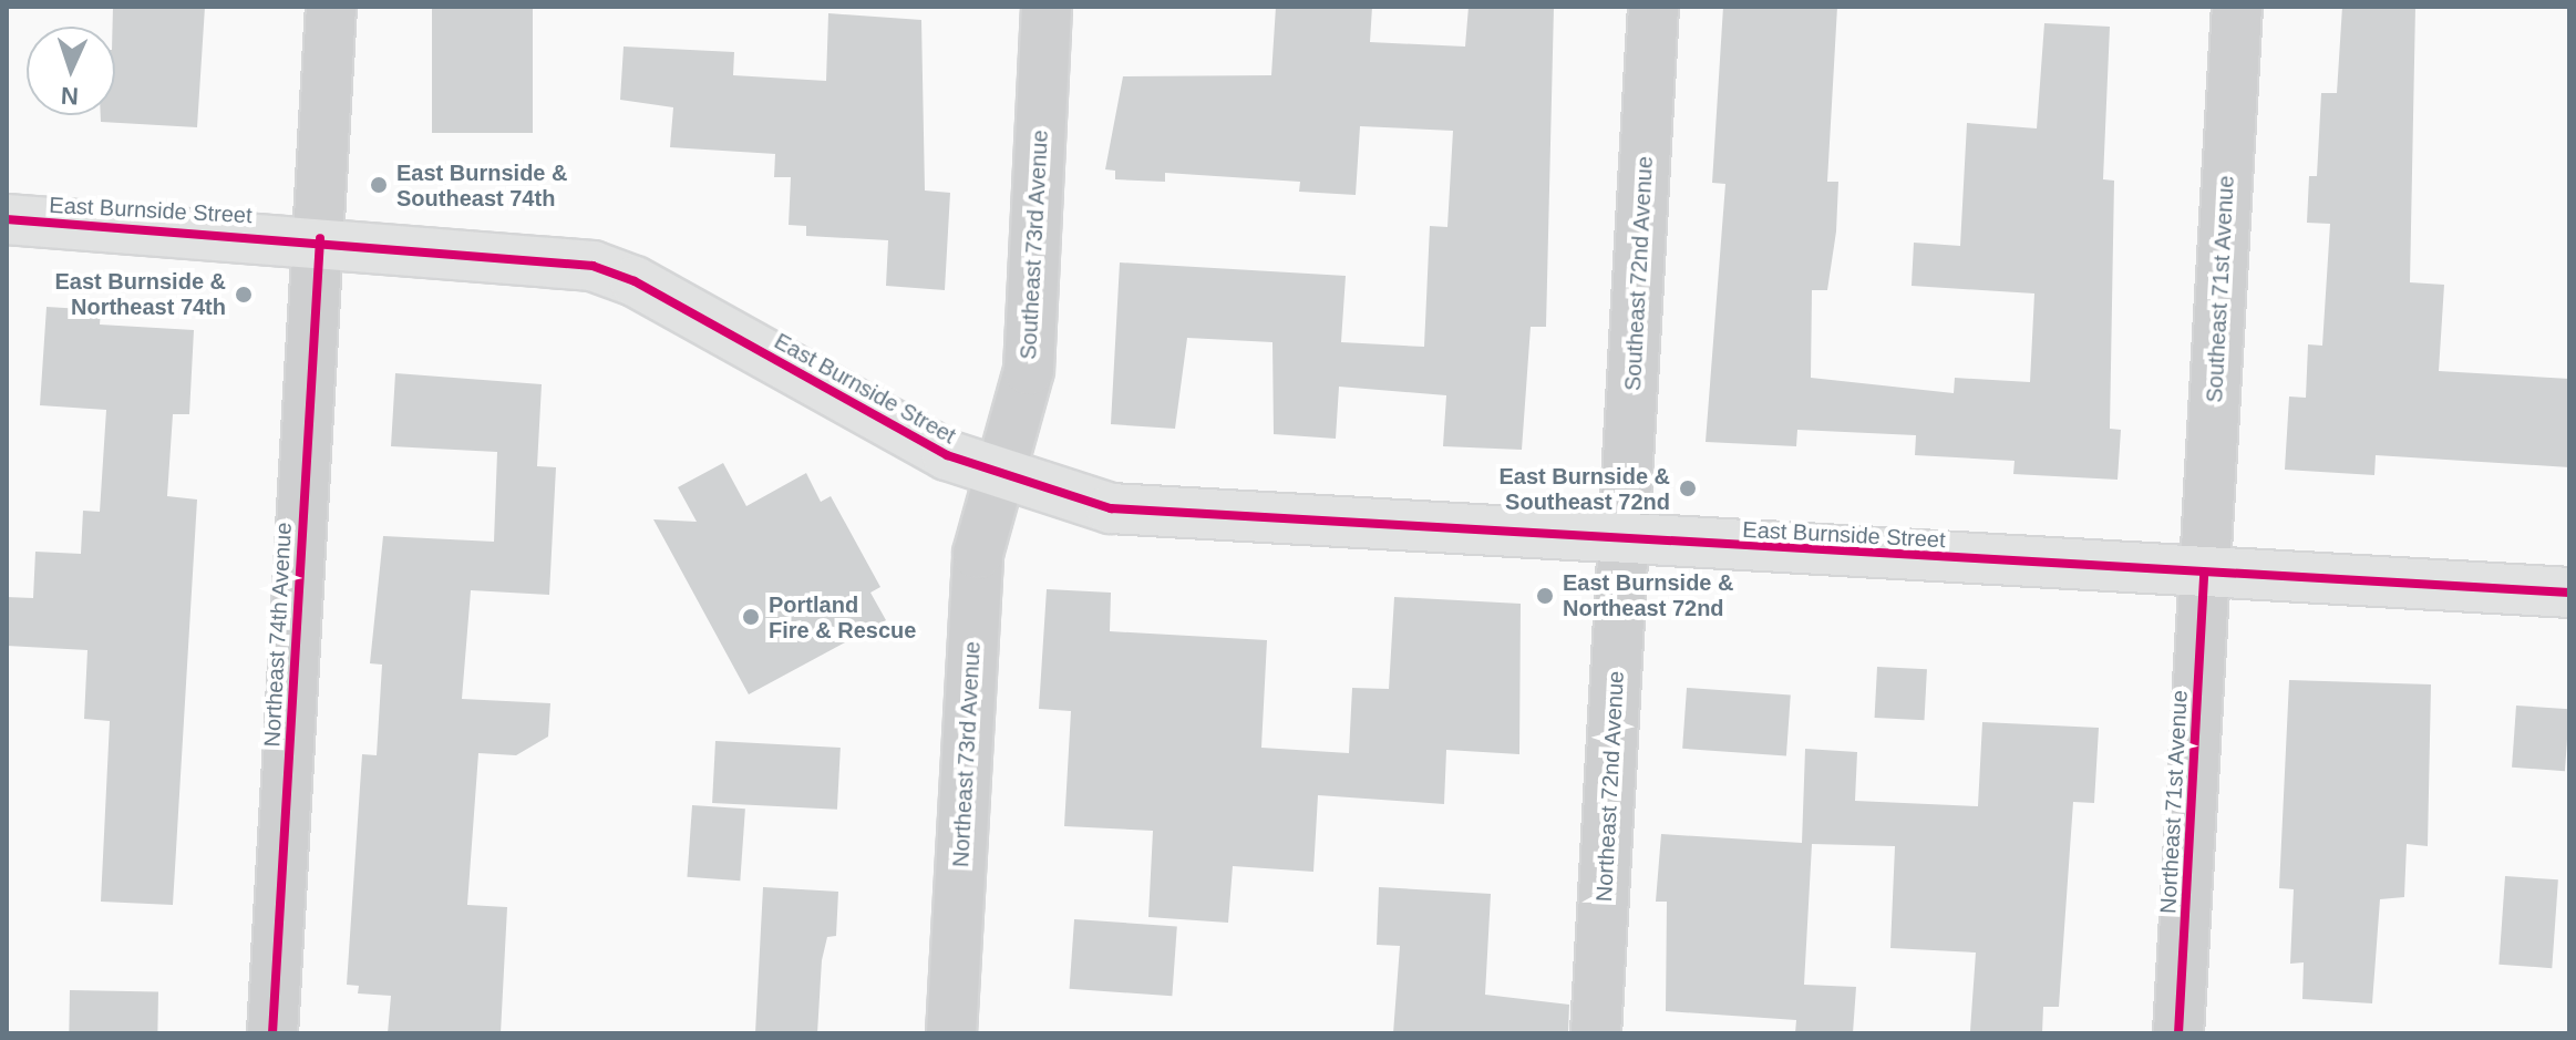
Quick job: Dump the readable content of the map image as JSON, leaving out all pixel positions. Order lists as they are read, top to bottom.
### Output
{
  "streets": {
    "street": [
      "East Burnside Street",
      "Southeast 73rd Avenue",
      "Southeast 72nd Avenue",
      "Southeast 71st Avenue",
      "Northeast 74th Avenue",
      "Northeast 73rd Avenue",
      "Northeast 72nd Avenue",
      "Northeast 71st Avenue"
    ]
  },
  "crossings": [
    ["East Burnside Street", "Southeast 73rd Avenue"],
    ["East Burnside Street", "Southeast 72nd Avenue"],
    ["East Burnside Street", "Southeast 71st Avenue"],
    ["East Burnside Street", "Northeast 74th Avenue"],
    ["East Burnside Street", "Northeast 73rd Avenue"],
    ["East Burnside Street", "Northeast 72nd Avenue"],
    ["East Burnside Street", "Northeast 71st Avenue"],
    ["Southeast 73rd Avenue", "Northeast 73rd Avenue"],
    ["Southeast 72nd Avenue", "Northeast 72nd Avenue"],
    ["Southeast 71st Avenue", "Northeast 71st Avenue"]
  ],
  "places": [
    "East Burnside & Southeast 74th",
    "East Burnside & Northeast 74th",
    "East Burnside & Southeast 72nd",
    "East Burnside & Northeast 72nd",
    "Portland Fire & Rescue"
  ],
  "north": "bottom"
}
